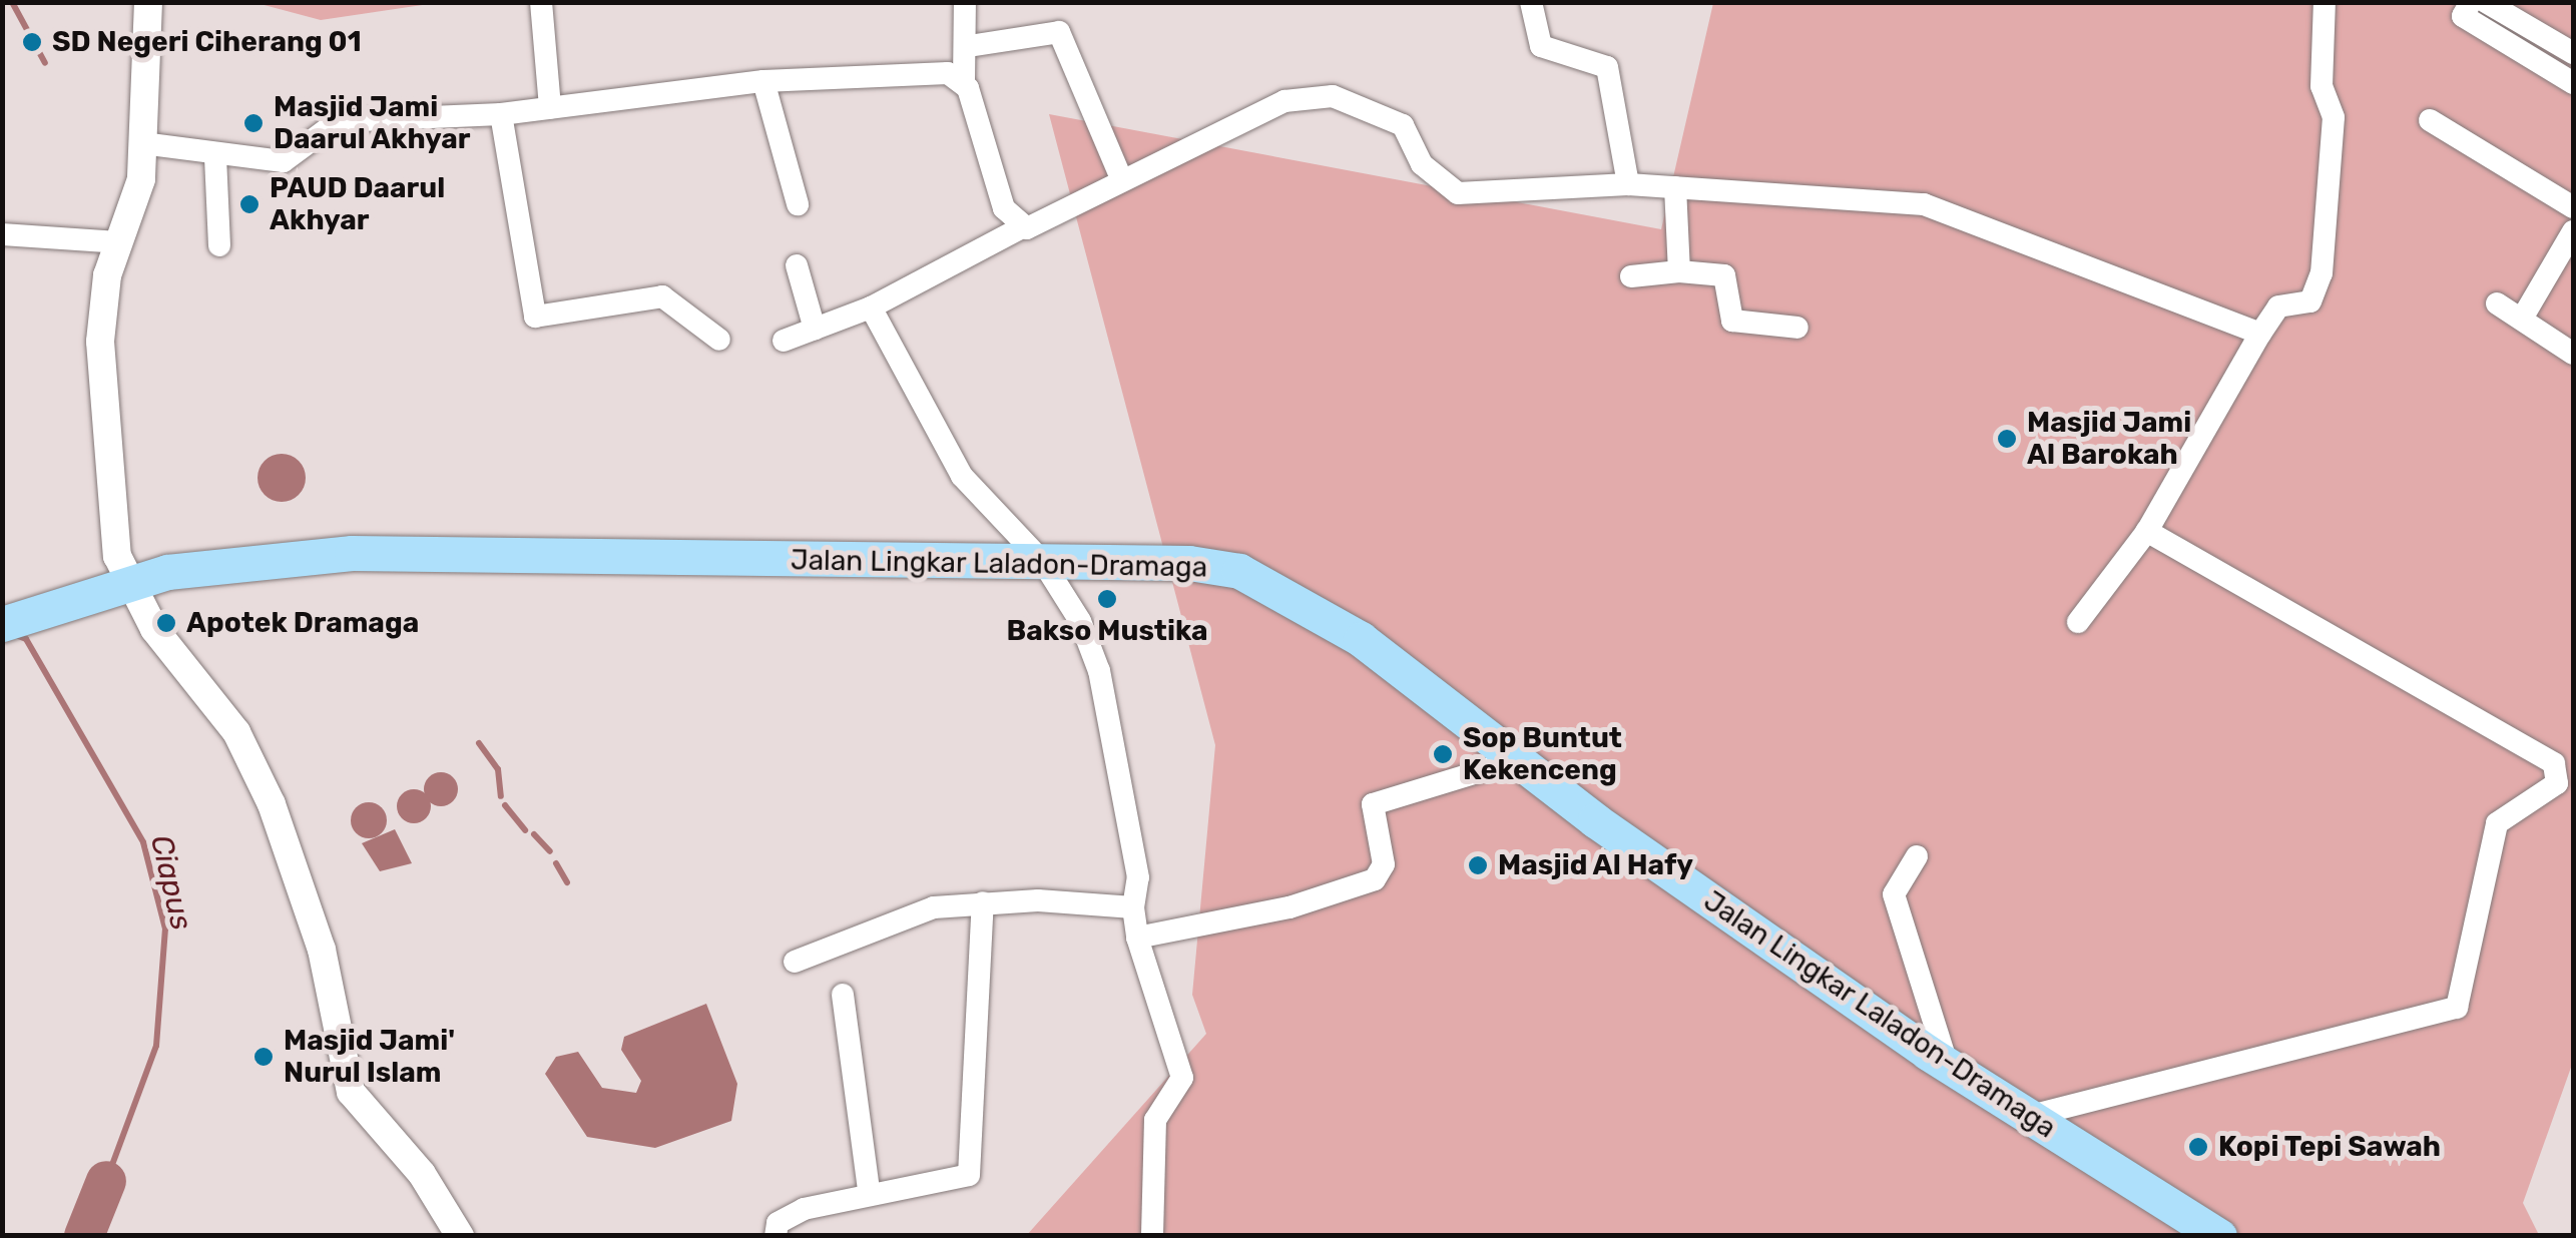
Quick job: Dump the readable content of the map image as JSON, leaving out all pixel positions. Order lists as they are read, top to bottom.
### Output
{
  "streets": {
    "main road": ["Jalan Lingkar Laladon-Dramaga"]
  },
  "water": ["Ciapus"],
  "places": [
    "SD Negeri Ciherang 01",
    "Masjid Jami Daarul Akhyar",
    "PAUD Daarul Akhyar",
    "Masjid Jami Al Barokah",
    "Bakso Mustika",
    "Apotek Dramaga",
    "Sop Buntut Kekenceng",
    "Masjid Al Hafy",
    "Masjid Jami' Nurul Islam",
    "Kopi Tepi Sawah"
  ]
}
